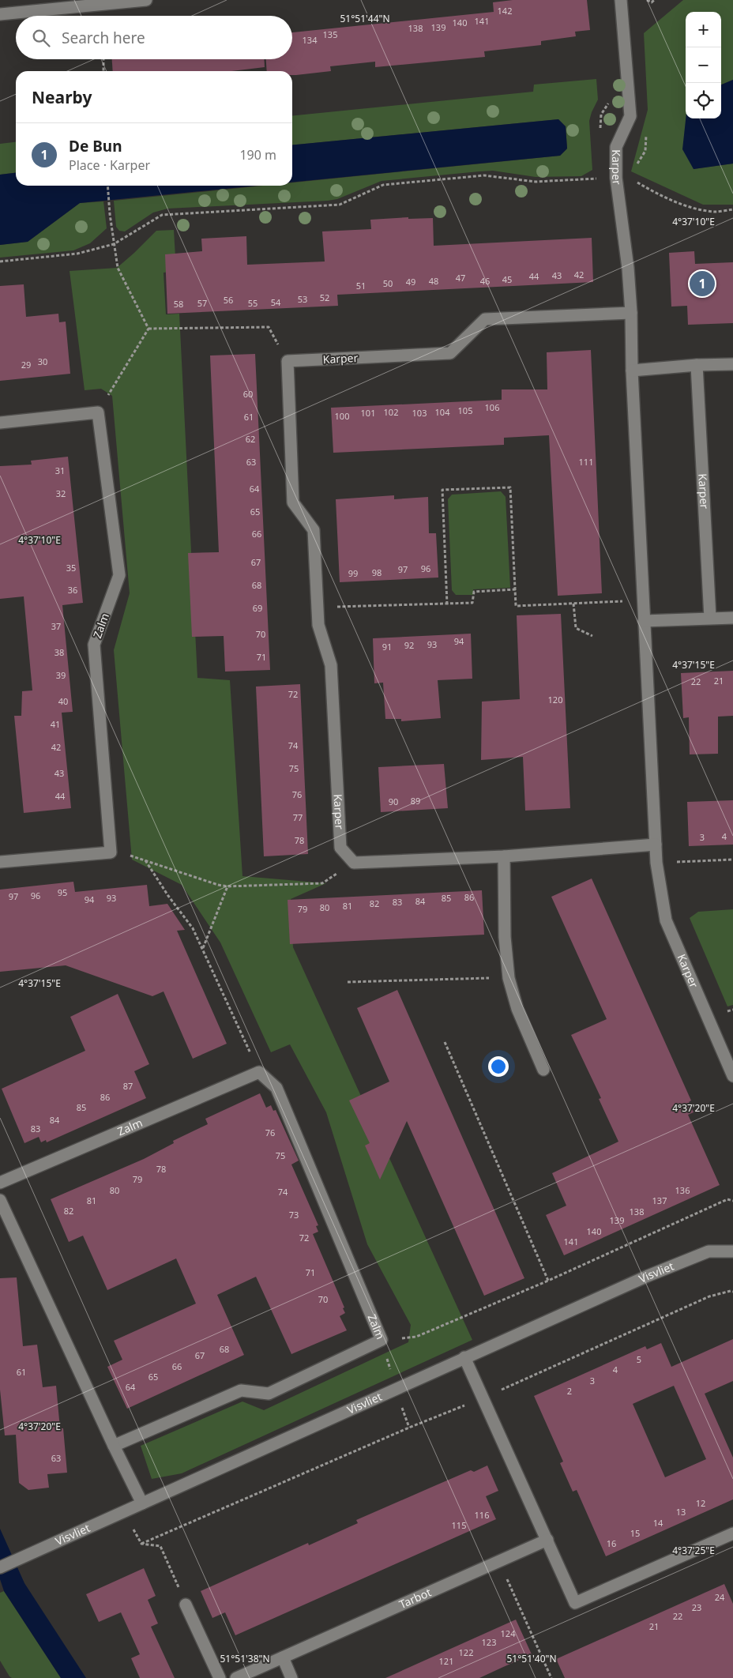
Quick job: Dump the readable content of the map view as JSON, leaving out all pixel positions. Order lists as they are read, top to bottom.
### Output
{
  "streets": {
    "street": [
      "Karper",
      "Zalm",
      "Visvliet",
      "Tarbot"
    ]
  },
  "house_numbers": [
    "142",
    "141",
    "140",
    "139",
    "138",
    "135",
    "134",
    "42",
    "43",
    "44",
    "47",
    "45",
    "48",
    "46",
    "49",
    "50",
    "51",
    "52",
    "53",
    "56",
    "54",
    "57",
    "55",
    "58",
    "30",
    "29",
    "60",
    "106",
    "105",
    "102",
    "104",
    "101",
    "103",
    "100",
    "61",
    "62",
    "63",
    "111",
    "31",
    "64",
    "32",
    "65",
    "66",
    "67",
    "35",
    "96",
    "97",
    "98",
    "99",
    "68",
    "36",
    "69",
    "37",
    "70",
    "94",
    "93",
    "92",
    "91",
    "38",
    "71",
    "39",
    "21",
    "22",
    "72",
    "120",
    "40",
    "41",
    "74",
    "42",
    "75",
    "43",
    "76",
    "44",
    "89",
    "90",
    "77",
    "4",
    "3",
    "78",
    "95",
    "96",
    "97",
    "86",
    "93",
    "85",
    "94",
    "84",
    "83",
    "82",
    "81",
    "80",
    "79",
    "87",
    "86",
    "85",
    "84",
    "83",
    "76",
    "75",
    "78",
    "79",
    "80",
    "136",
    "74",
    "81",
    "137",
    "82",
    "138",
    "73",
    "139",
    "140",
    "72",
    "141",
    "71",
    "70",
    "68",
    "67",
    "5",
    "66",
    "4",
    "61",
    "65",
    "3",
    "64",
    "2",
    "63",
    "12",
    "13",
    "116",
    "14",
    "115",
    "15",
    "16",
    "24",
    "23",
    "22",
    "21",
    "124",
    "123",
    "122",
    "121"
  ],
  "page": {
    "map_buttons": ["+", "−"],
    "search": "Search here",
    "heading": "Nearby",
    "list": [
      {
        "mark": "1",
        "name": "De Bun",
        "note": "Place · Karper",
        "value": "190 m"
      }
    ],
    "pins": "1"
  },
  "coordinates": [
    "51°51'44\"N",
    "4°37'10\"E",
    "4°37'15\"E",
    "4°37'20\"E",
    "4°37'25\"E",
    "51°51'38\"N",
    "51°51'40\"N"
  ]
}
